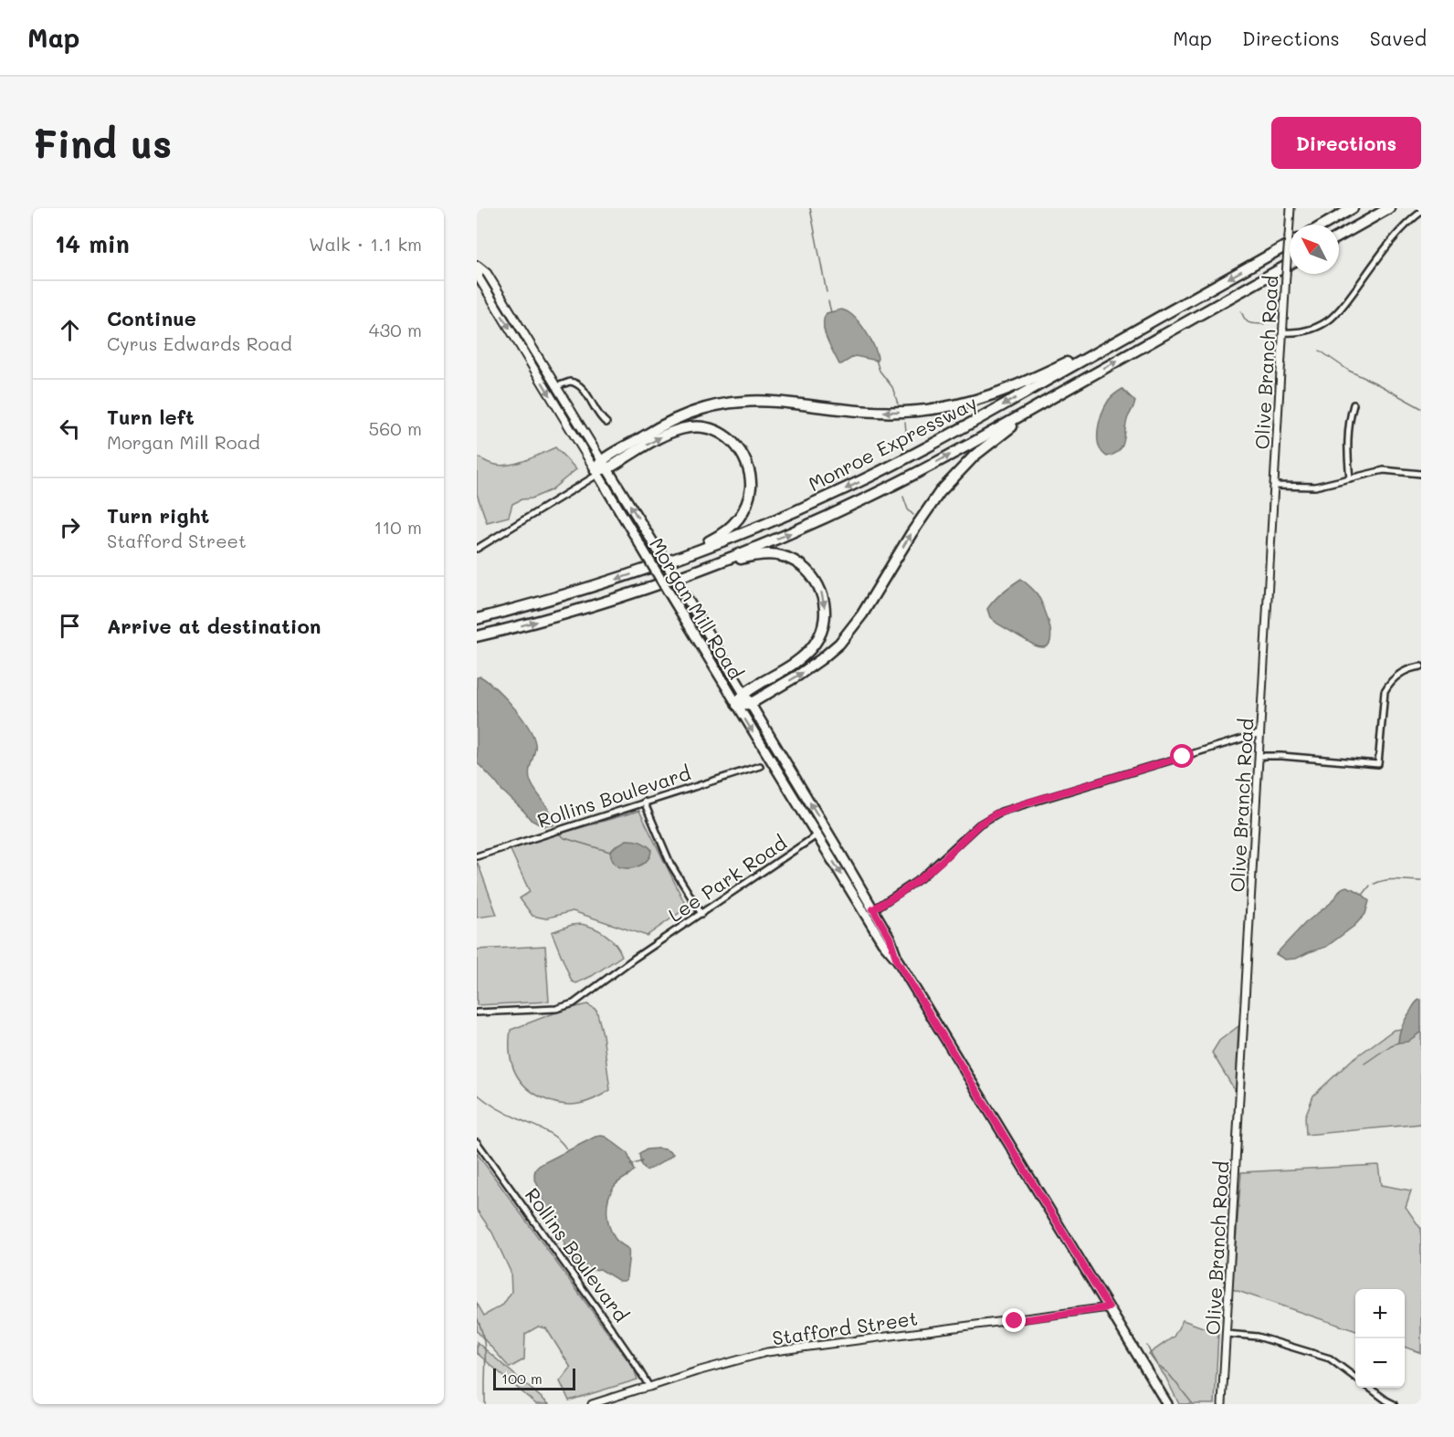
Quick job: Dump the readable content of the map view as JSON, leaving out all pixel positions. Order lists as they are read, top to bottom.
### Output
{
  "streets": {
    "highway": ["Monroe Expressway"],
    "main road": ["Morgan Mill Road"],
    "street": [
      "Olive Branch Road",
      "Rollins Boulevard",
      "Lee Park Road",
      "Stafford Street"
    ]
  },
  "crossings": [
    ["Morgan Mill Road", "Lee Park Road"],
    ["Morgan Mill Road", "Stafford Street"],
    ["Rollins Boulevard", "Stafford Street"]
  ],
  "scale_bar": "100 m",
  "north": "top left",
  "page": {
    "header": "Map",
    "nav": ["Map", "Directions", "Saved"],
    "buttons": "Directions",
    "title": "Find us",
    "heading": ["14 min", "Walk · 1.1 km"],
    "list": [
      ["Continue", "Cyrus Edwards Road", "430 m"],
      ["Turn left", "Morgan Mill Road", "560 m"],
      ["Turn right", "Stafford Street", "110 m"],
      "Arrive at destination"
    ],
    "map_buttons": ["+", "−"],
    "scale": "100 m"
  }
}
